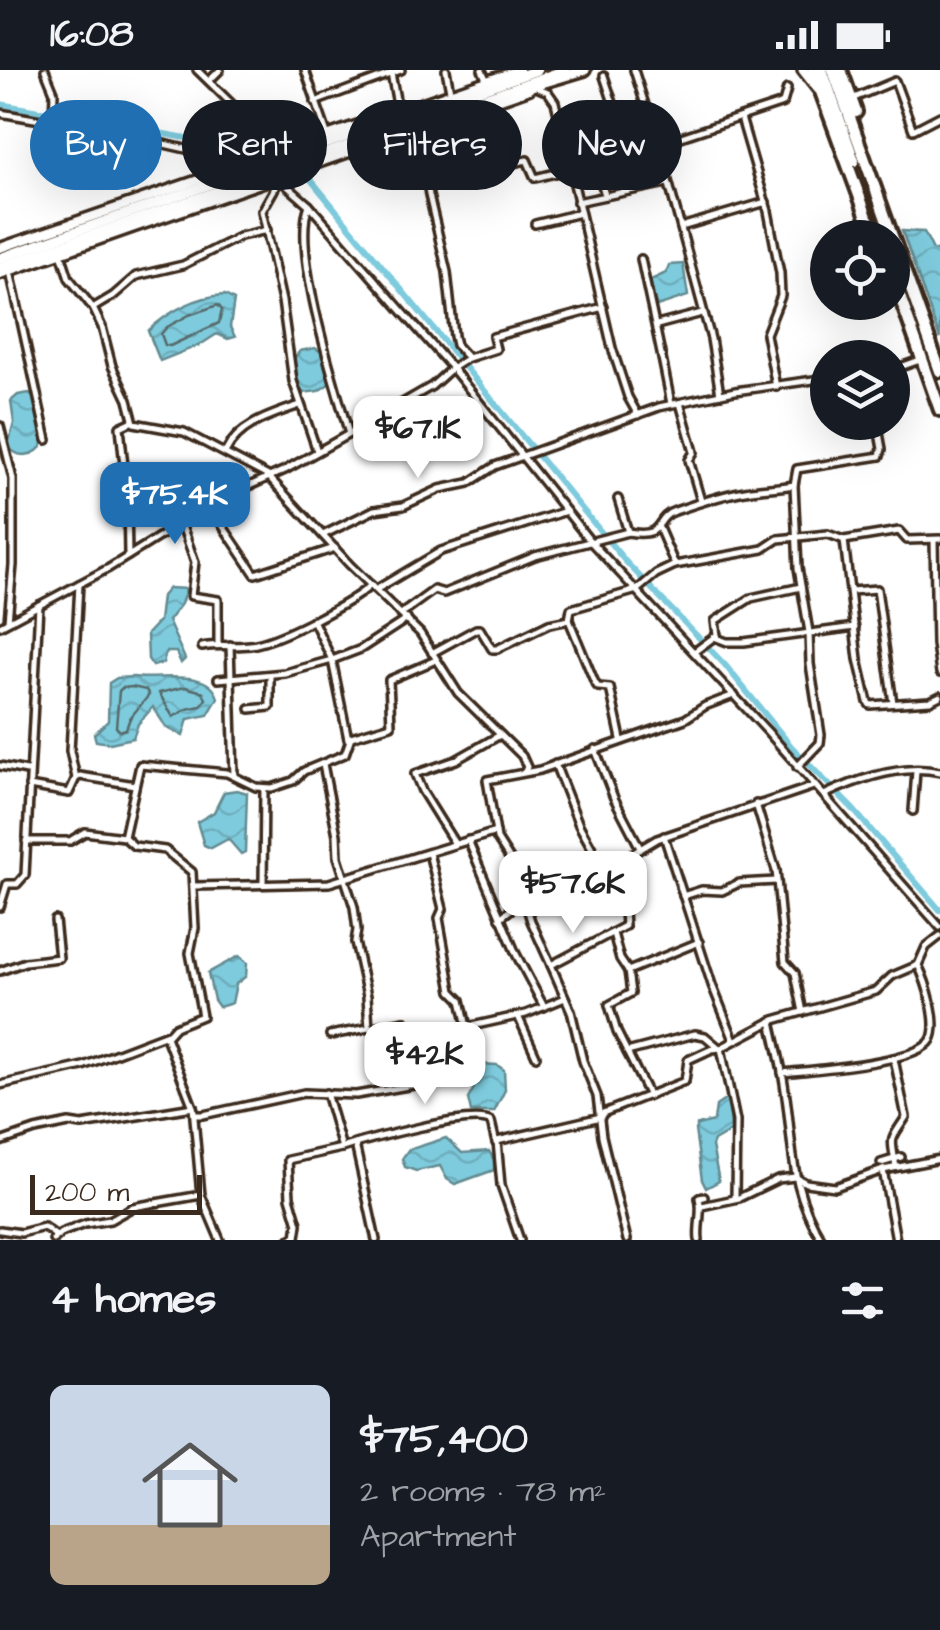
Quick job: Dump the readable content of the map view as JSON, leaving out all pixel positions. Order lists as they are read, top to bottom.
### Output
{
  "scale_bar": "200 m",
  "page": {
    "status": "16:08",
    "chip": [
      "Buy",
      "Rent",
      "Filters",
      "New"
    ],
    "price": [
      "$67.1K",
      "$75.4K",
      "$57.6K",
      "$42K"
    ],
    "scale": "200 m",
    "heading": "4 homes",
    "list": [
      {
        "name": "$75,400",
        "note": "2 rooms · 78 m² · Apartment"
      }
    ]
  }
}
